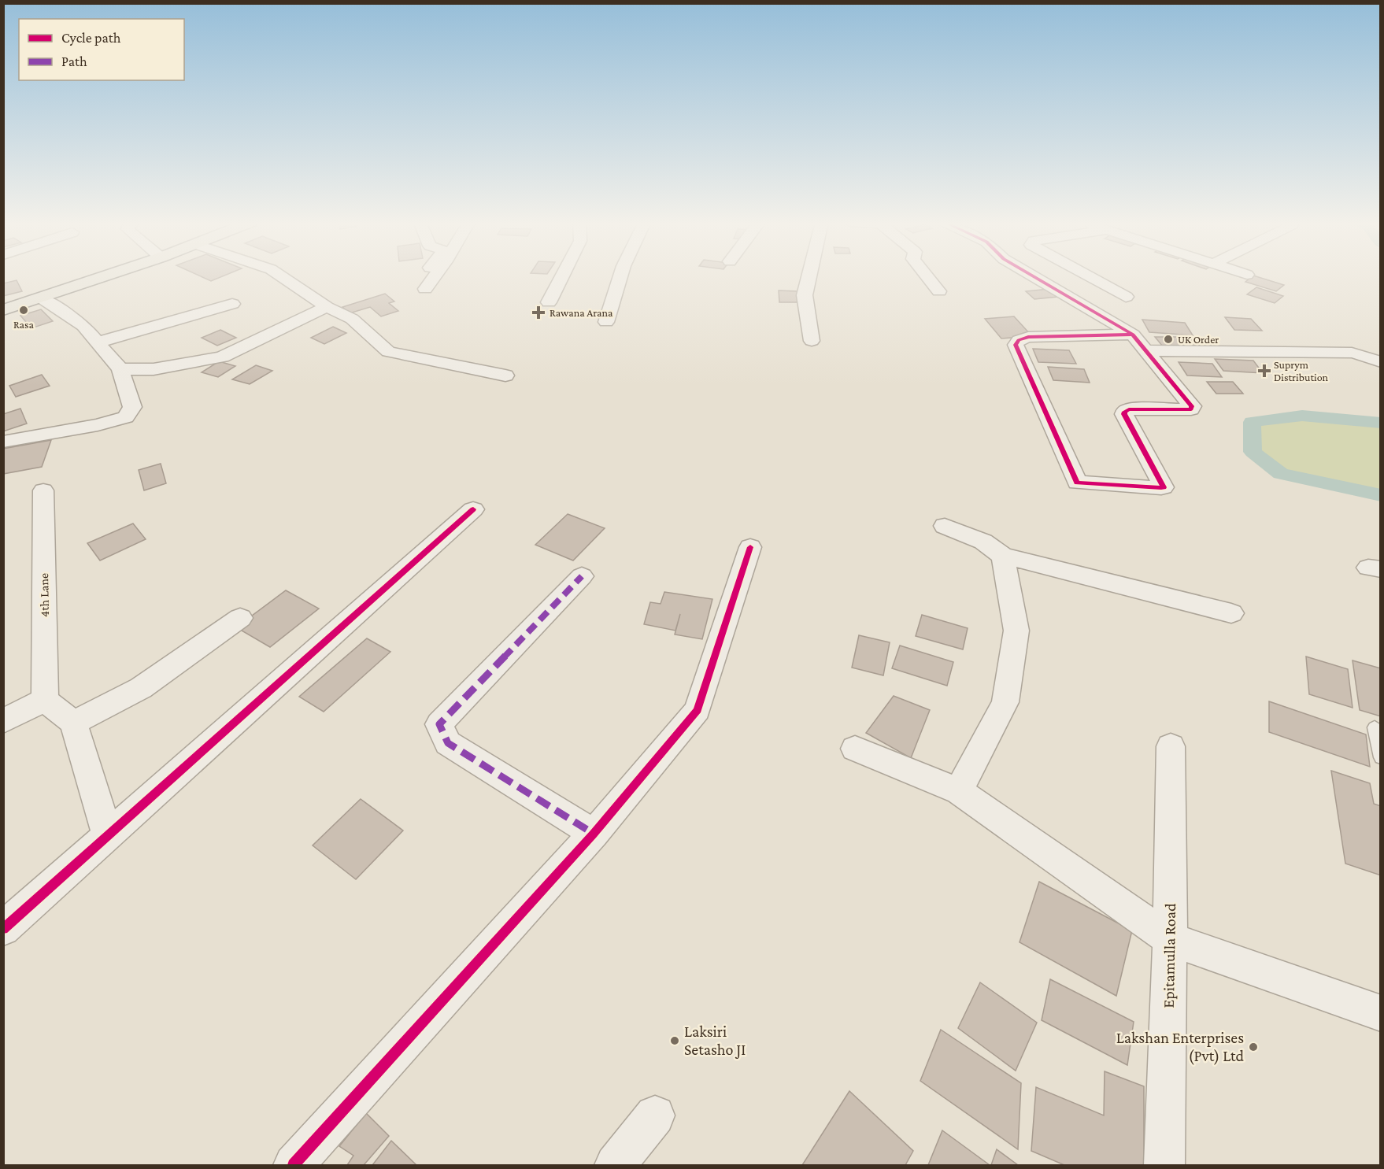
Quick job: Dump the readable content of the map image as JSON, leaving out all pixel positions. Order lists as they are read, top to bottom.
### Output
{
  "streets": {
    "street": ["4th Lane", "Epitamulla Road"]
  },
  "places": {
    "other": [
      "Rasa",
      "UK Order",
      "Laksiri Setasho JI",
      "Lakshan Enterprises (Pvt) Ltd"
    ],
    "health": ["Rawana Arana", "Suprym Distribution"]
  },
  "legend": ["Cycle path", "Path"]
}
